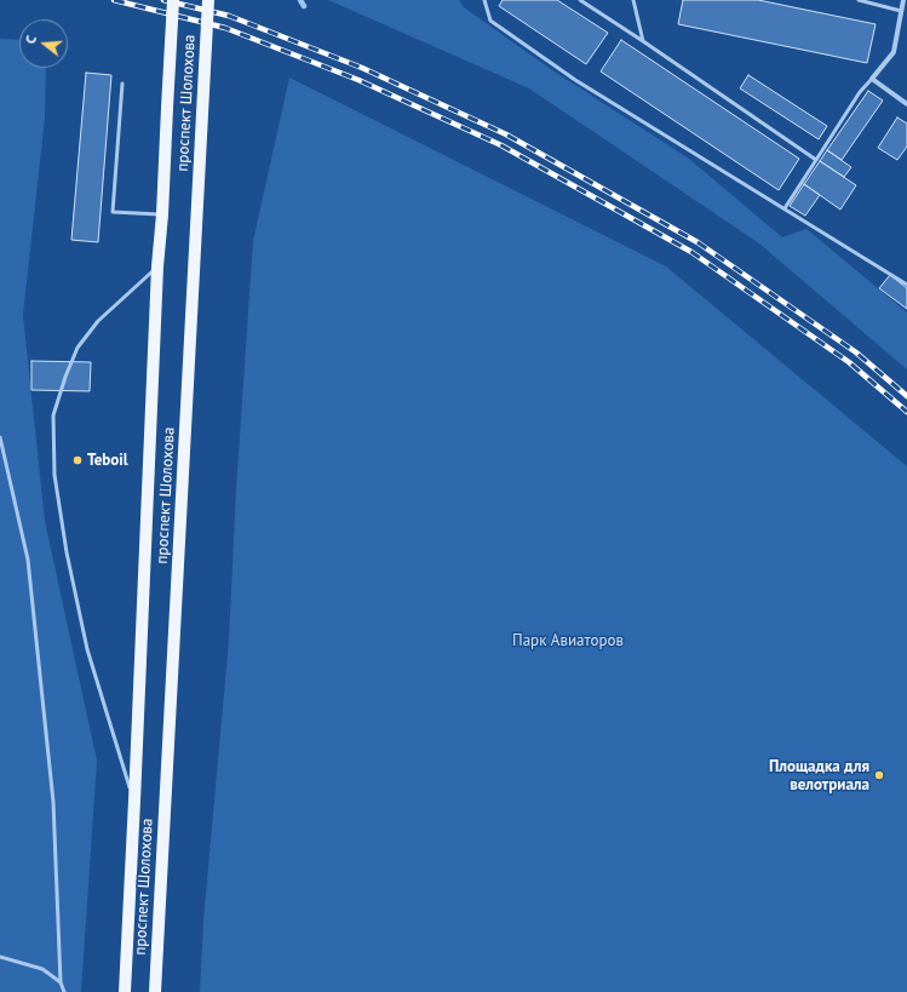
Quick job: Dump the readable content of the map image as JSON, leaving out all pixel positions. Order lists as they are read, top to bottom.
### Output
{
  "streets": {
    "main road": ["проспект Шолохова"]
  },
  "parks": ["Парк Авиаторов"],
  "places": ["Teboil", "Площадка для велотриала"],
  "north": "left"
}
